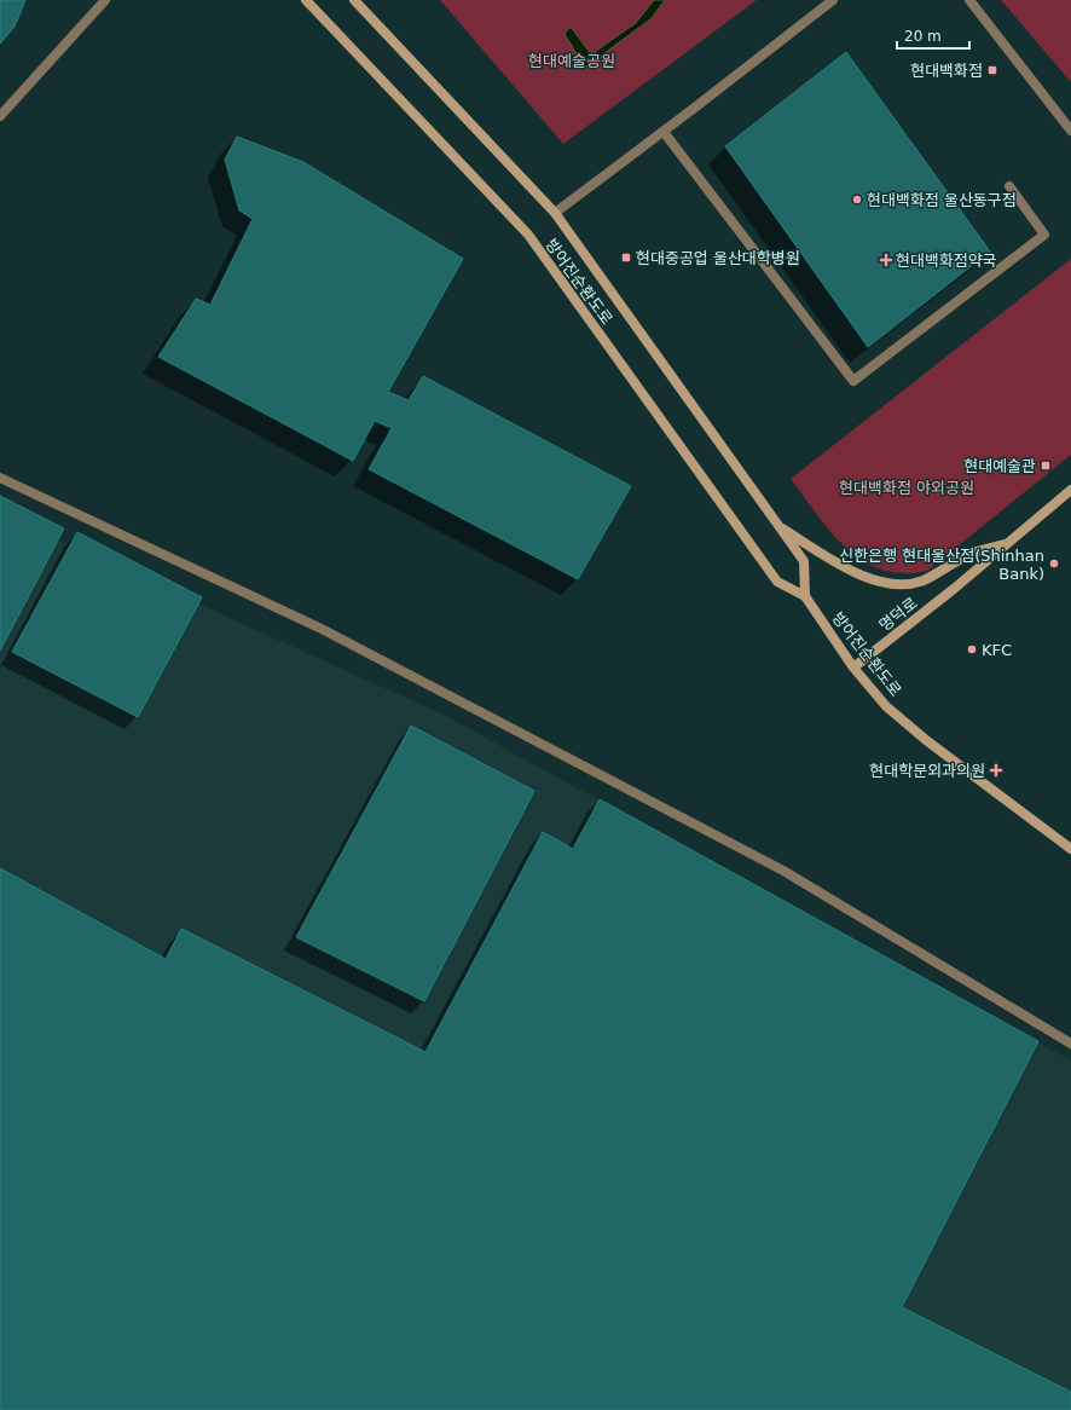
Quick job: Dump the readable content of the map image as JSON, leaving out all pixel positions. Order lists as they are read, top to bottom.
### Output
{
  "streets": {
    "main road": ["방어진순환도로", "명덕로"]
  },
  "crossings": [
    ["방어진순환도로", "명덕로"]
  ],
  "parks": ["현대예술공원", "현대백화점 야외공원"],
  "places": {
    "transit": ["현대백화점", "현대중공업 울산대학병원", "현대예술관"],
    "other": ["현대백화점 울산동구점", "신한은행 현대울산점(Shinhan Bank)", "KFC"],
    "health": ["현대백화점약국", "현대학문외과의원"]
  },
  "scale_bar": "20 m"
}
